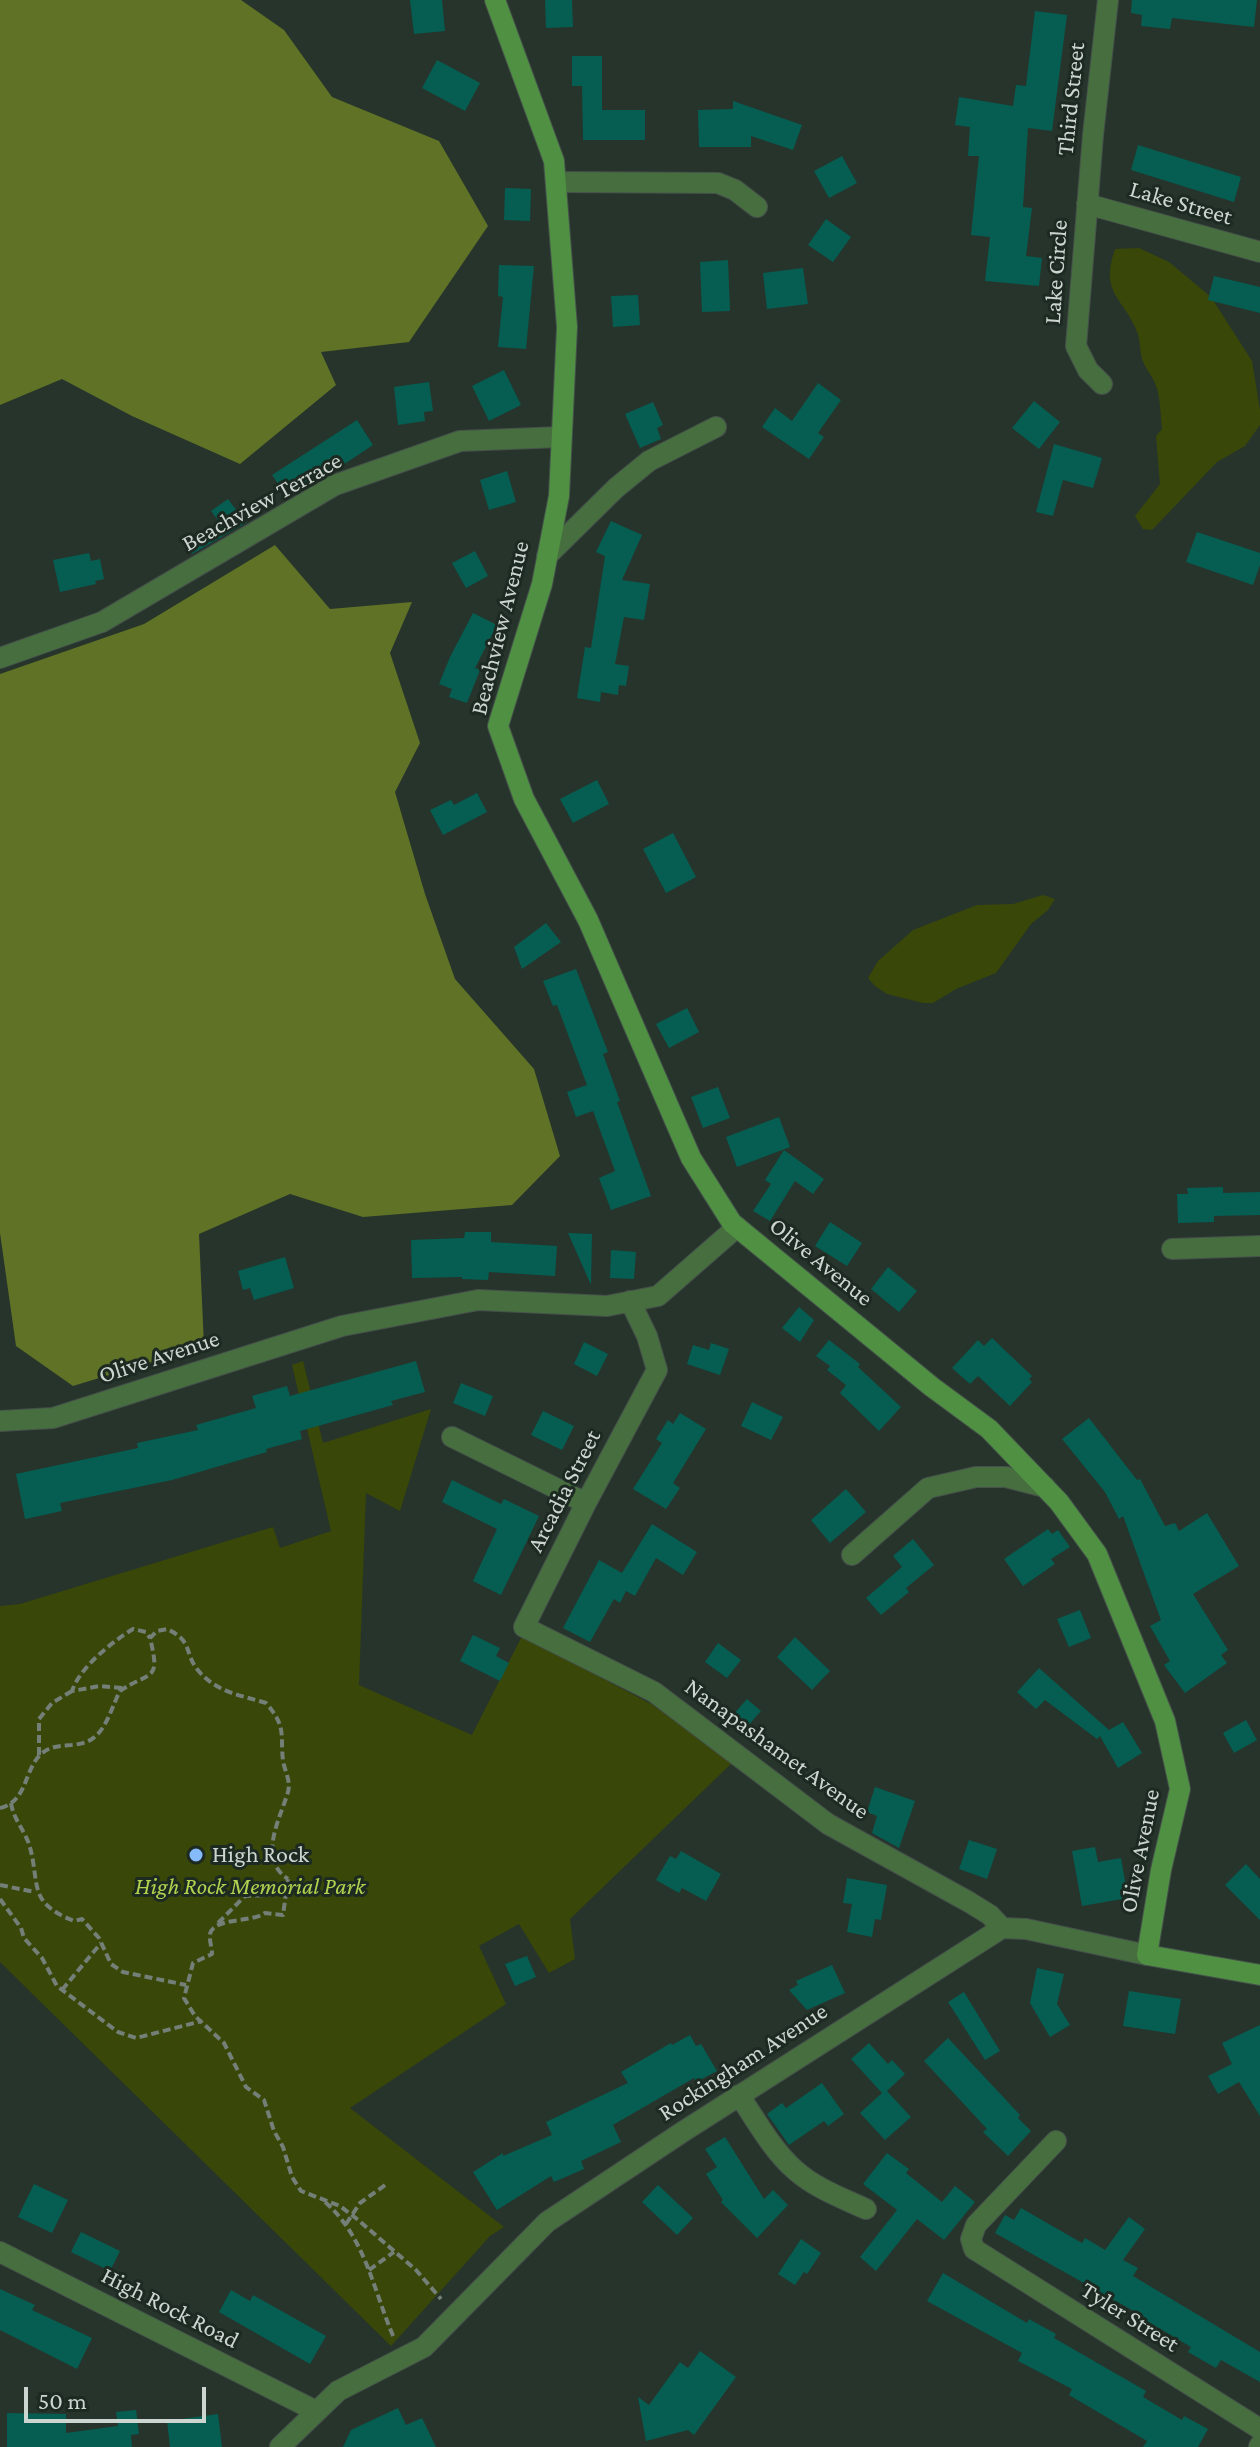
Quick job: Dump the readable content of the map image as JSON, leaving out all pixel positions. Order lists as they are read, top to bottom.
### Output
{
  "streets": {
    "street": [
      "Third Street",
      "Lake Street",
      "Lake Circle",
      "Beachview Terrace",
      "Beachview Avenue",
      "Olive Avenue",
      "Arcadia Street",
      "Nanapashamet Avenue",
      "Rockingham Avenue",
      "High Rock Road",
      "Tyler Street"
    ]
  },
  "crossings": [
    ["Third Street", "Lake Street"],
    ["Third Street", "Lake Circle"],
    ["Lake Street", "Lake Circle"],
    ["Beachview Terrace", "Beachview Avenue"],
    ["Beachview Avenue", "Olive Avenue"],
    ["Olive Avenue", "Arcadia Street"],
    ["Arcadia Street", "Nanapashamet Avenue"],
    ["Nanapashamet Avenue", "Rockingham Avenue"],
    ["Rockingham Avenue", "High Rock Road"]
  ],
  "parks": ["High Rock Memorial Park"],
  "places": ["High Rock"],
  "scale_bar": "50 m"
}
